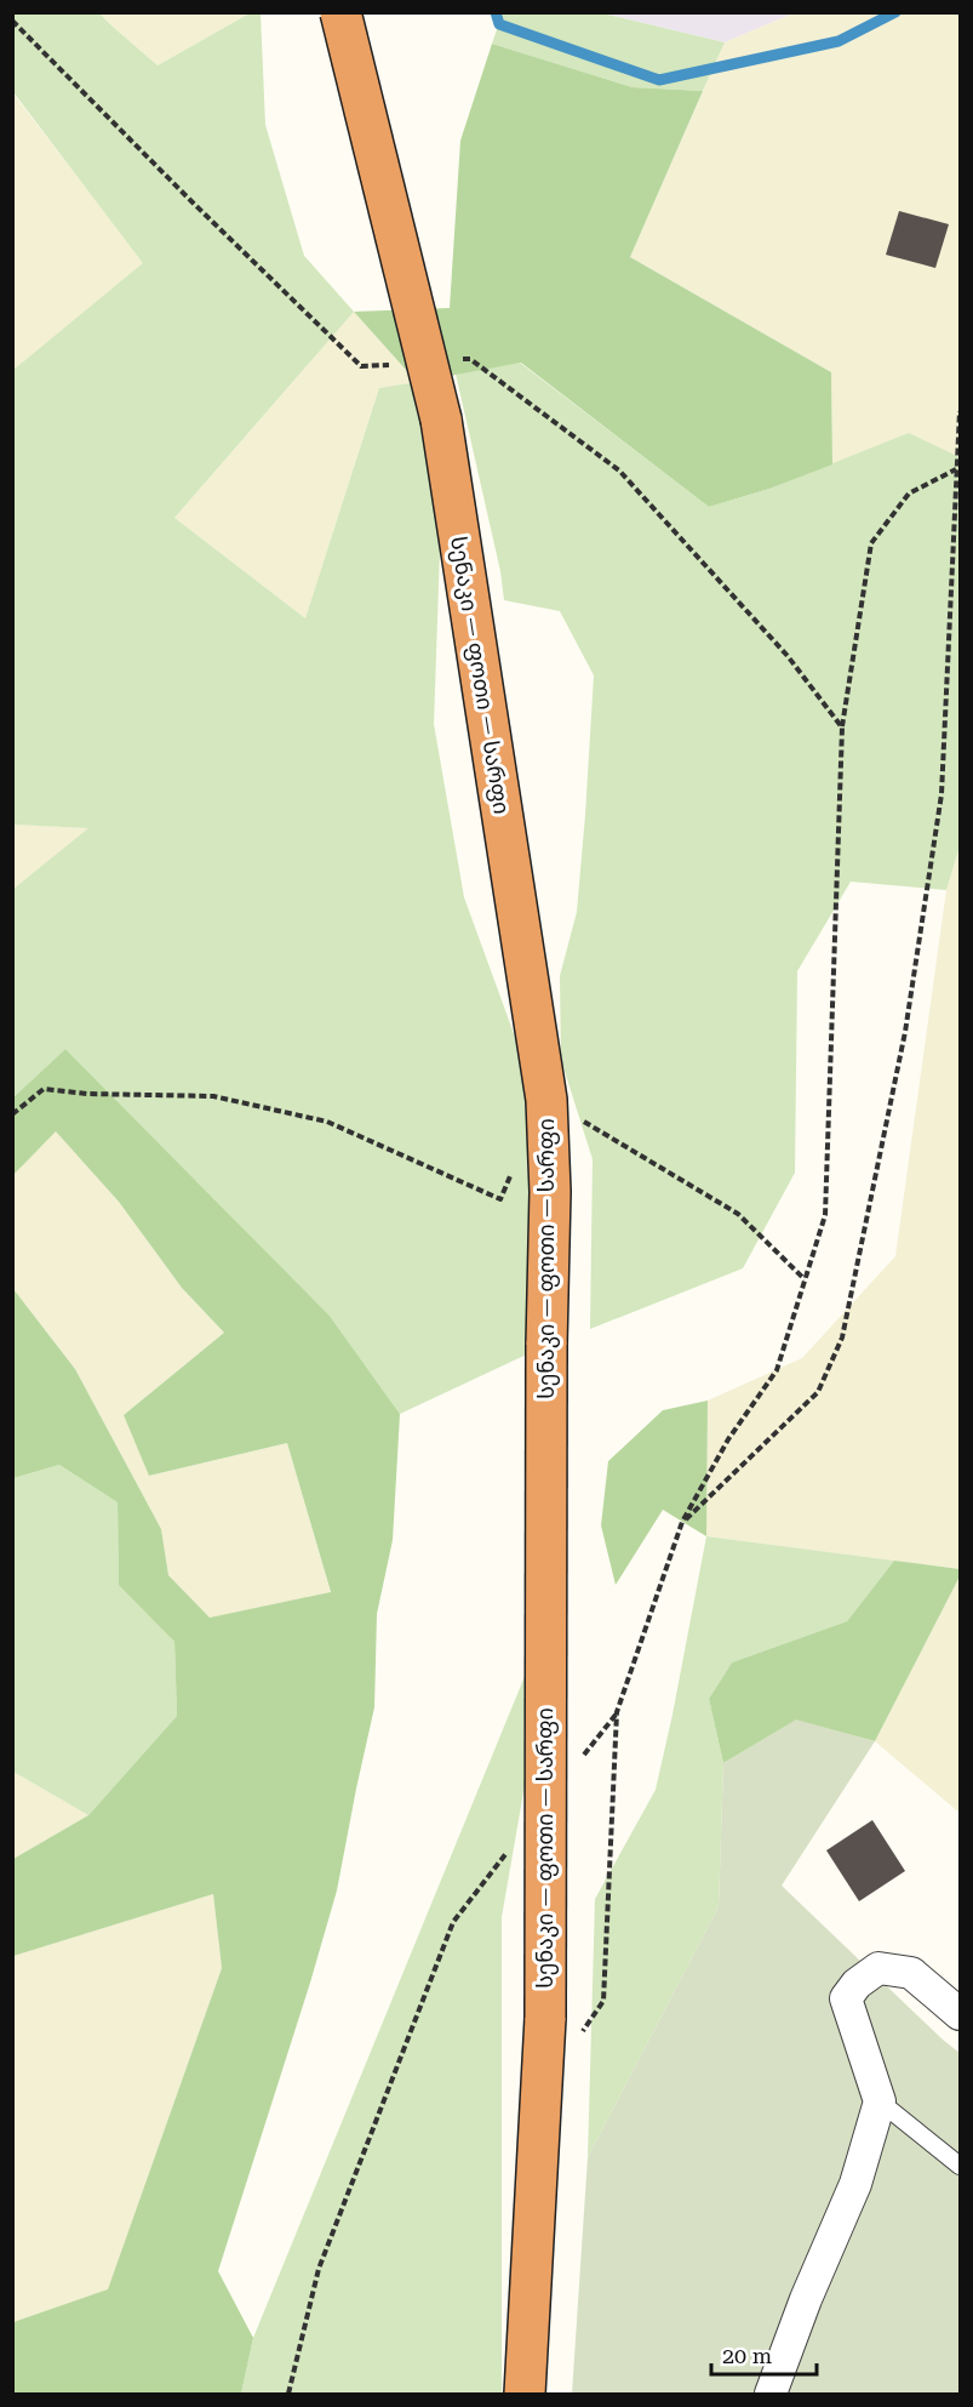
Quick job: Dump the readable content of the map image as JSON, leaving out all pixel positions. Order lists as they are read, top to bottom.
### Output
{
  "streets": {
    "highway": ["სენაკი — ფოთი — სარფი"]
  },
  "scale_bar": "20 m"
}
